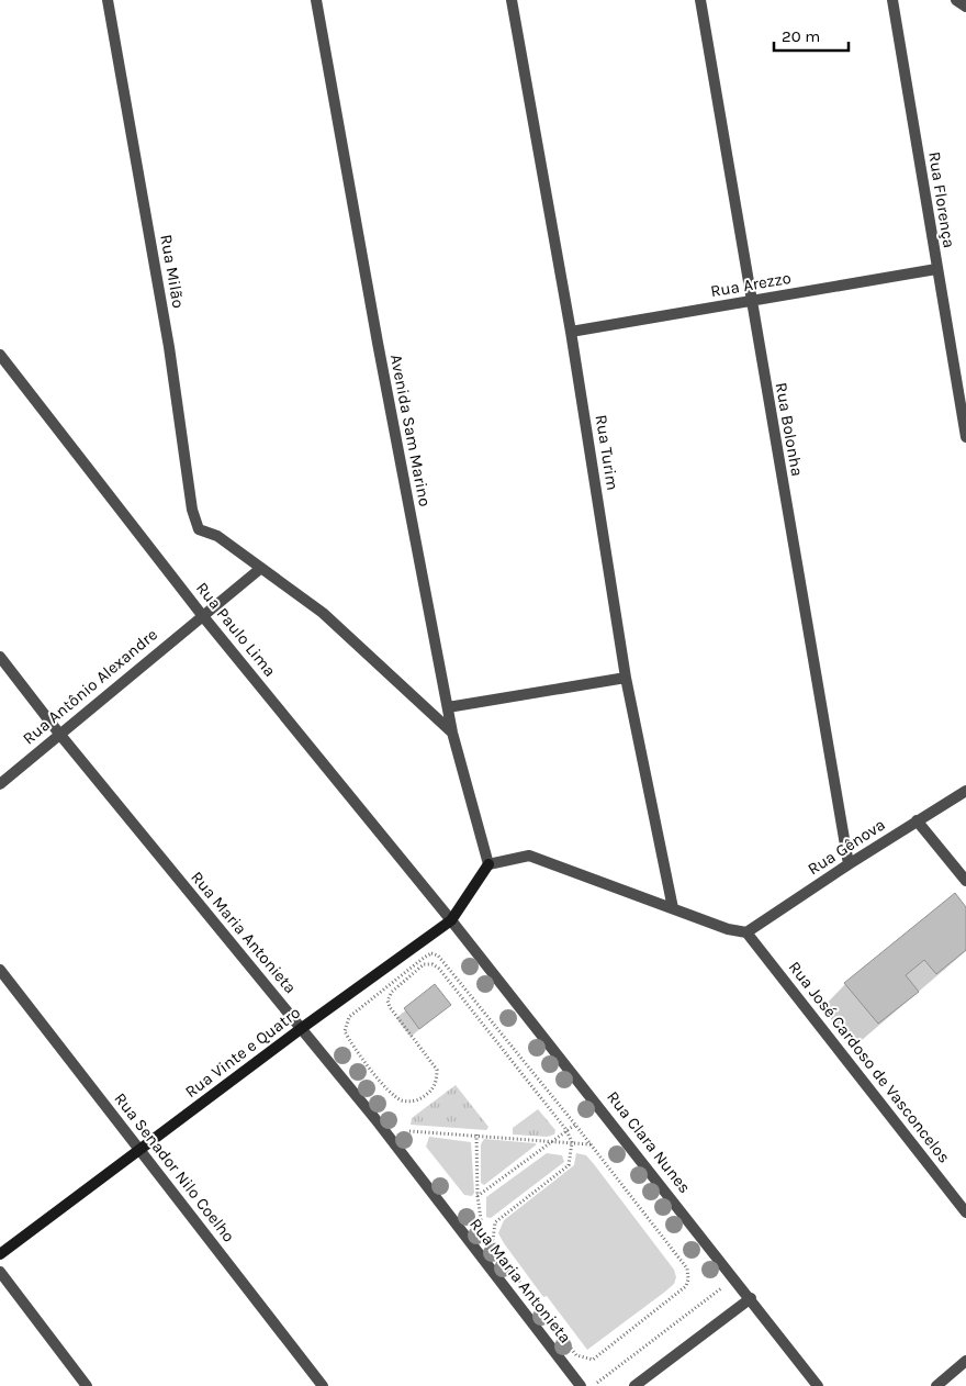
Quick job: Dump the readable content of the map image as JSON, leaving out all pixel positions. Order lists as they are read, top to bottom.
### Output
{
  "streets": {
    "street": [
      "Rua Florença",
      "Rua Milão",
      "Rua Arezzo",
      "Rua Bolonha",
      "Avenida Sam Marino",
      "Rua Turim",
      "Rua Paulo Lima",
      "Rua Antônio Alexandre",
      "Rua Gênova",
      "Rua Maria Antonieta",
      "Rua Vinte e Quatro",
      "Rua José Cardoso de Vasconcelos",
      "Rua Clara Nunes",
      "Rua Senador Nilo Coelho"
    ]
  },
  "crossings": [
    ["Rua Florença", "Rua Arezzo"],
    ["Rua Milão", "Rua Antônio Alexandre"],
    ["Rua Arezzo", "Rua Bolonha"],
    ["Rua Arezzo", "Rua Turim"],
    ["Rua Bolonha", "Rua Gênova"],
    ["Avenida Sam Marino", "Rua Vinte e Quatro"],
    ["Rua Paulo Lima", "Rua Antônio Alexandre"],
    ["Rua Paulo Lima", "Rua Vinte e Quatro"],
    ["Rua Paulo Lima", "Rua Clara Nunes"],
    ["Rua Antônio Alexandre", "Rua Maria Antonieta"],
    ["Rua Gênova", "Rua José Cardoso de Vasconcelos"],
    ["Rua Maria Antonieta", "Rua Vinte e Quatro"],
    ["Rua Vinte e Quatro", "Rua Clara Nunes"],
    ["Rua Vinte e Quatro", "Rua Senador Nilo Coelho"]
  ],
  "scale_bar": "20 m"
}
